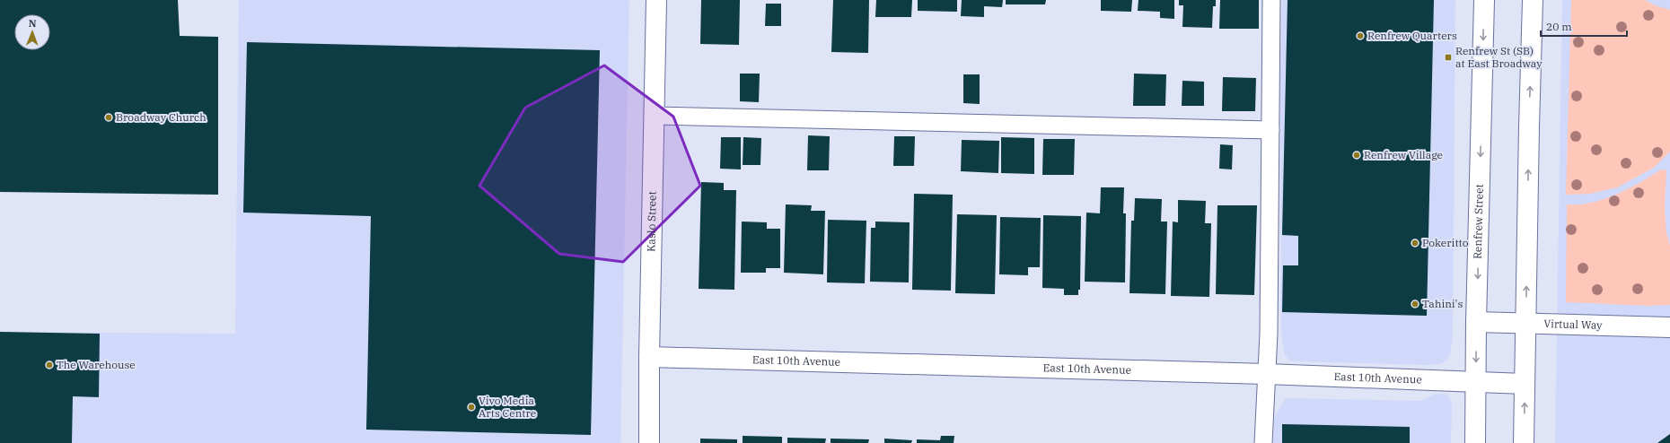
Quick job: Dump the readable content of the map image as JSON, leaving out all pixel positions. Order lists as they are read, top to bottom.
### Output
{
  "streets": {
    "street": [
      "Kaslo Street",
      "Renfrew Street",
      "Virtual Way",
      "East 10th Avenue"
    ]
  },
  "crossings": [
    ["Kaslo Street", "East 10th Avenue"],
    ["Renfrew Street", "Virtual Way"],
    ["Renfrew Street", "East 10th Avenue"]
  ],
  "places": {
    "other": [
      "Renfrew Quarters",
      "Broadway Church",
      "Renfrew Village",
      "Pokeritto",
      "Tahini's",
      "The Warehouse",
      "Vivo Media Arts Centre"
    ],
    "transit": ["Renfrew St (SB) at East Broadway"]
  },
  "scale_bar": "20 m",
  "north": "top"
}
